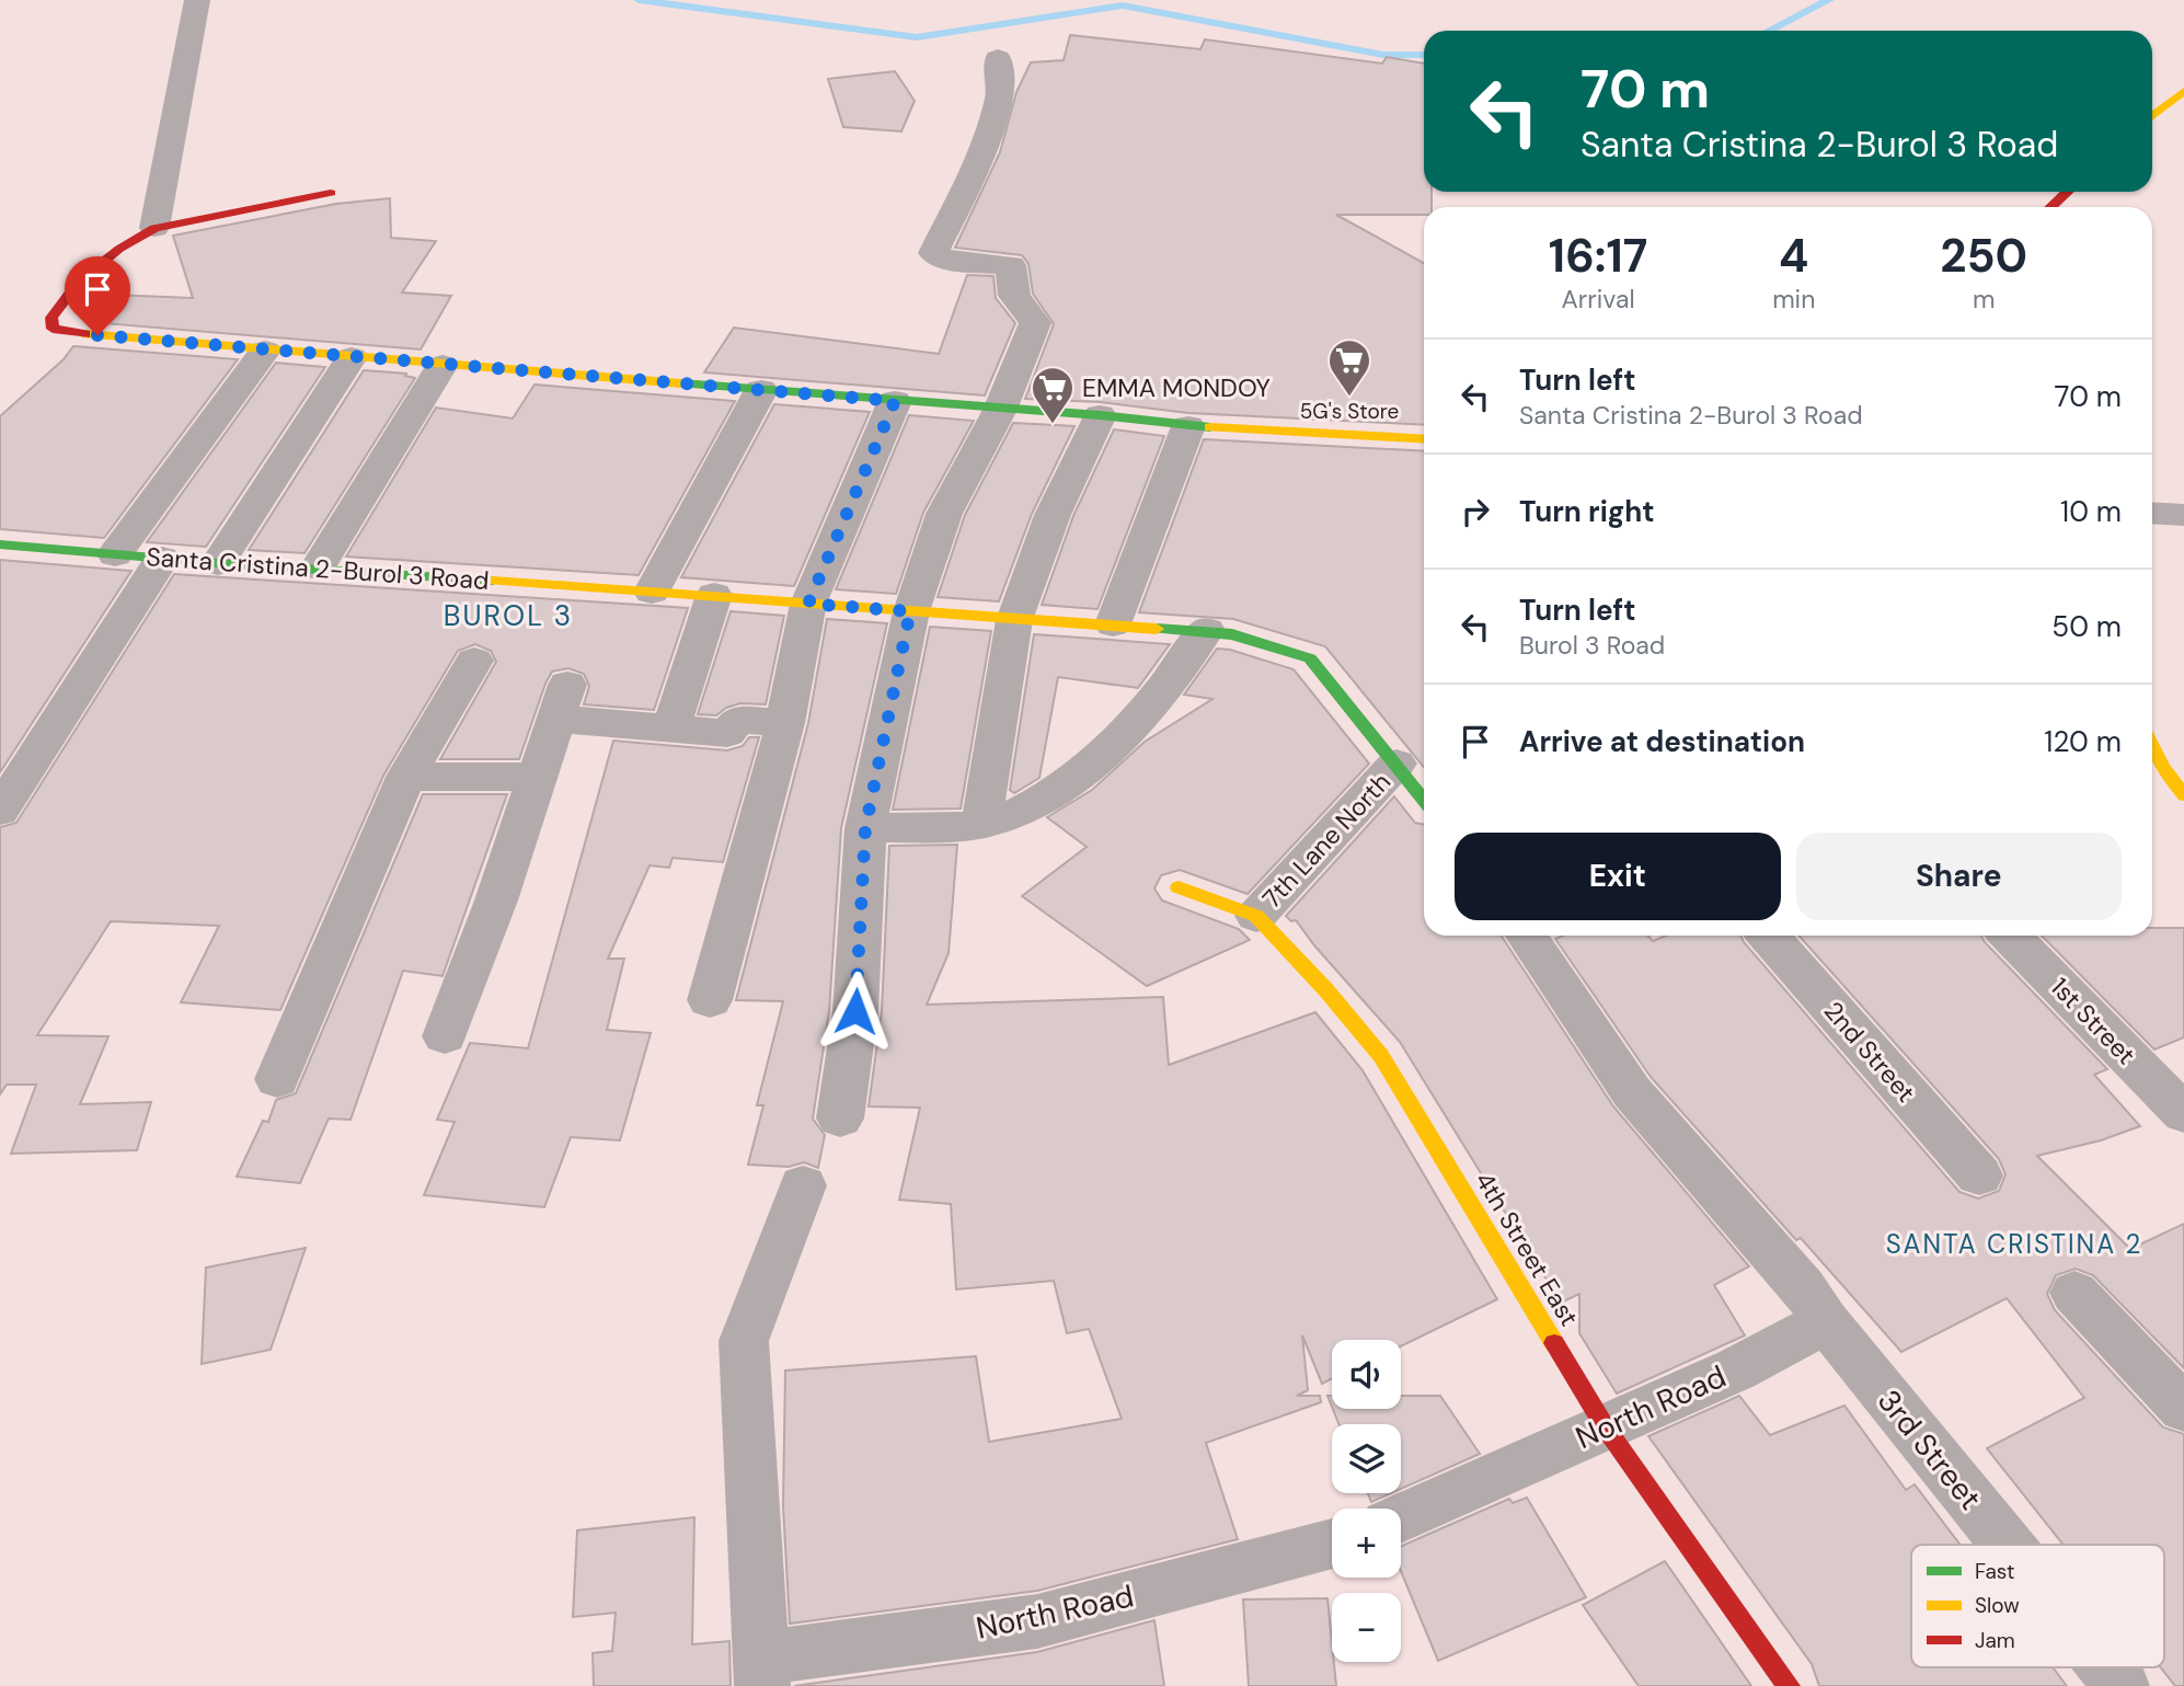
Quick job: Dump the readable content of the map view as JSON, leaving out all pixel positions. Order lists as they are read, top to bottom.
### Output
{
  "streets": {
    "street": [
      "Santa Cristina 2-Burol 3 Road",
      "7th Lane North",
      "1st Street",
      "2nd Street",
      "4th Street East",
      "North Road",
      "3rd Street"
    ]
  },
  "crossings": [
    ["Santa Cristina 2-Burol 3 Road", "7th Lane North"],
    ["7th Lane North", "4th Street East"],
    ["4th Street East", "North Road"],
    ["North Road", "3rd Street"]
  ],
  "districts": ["BUROL 3", "SANTA CRISTINA 2"],
  "places": {
    "supermarket": ["5G's Store", "EMMA MONDOY"]
  },
  "legend": ["Fast", "Slow", "Jam"],
  "page": {
    "turn": ["70 m", "Santa Cristina 2-Burol 3 Road"],
    "eta": [
      "16:17",
      "Arrival",
      "4",
      "min",
      "250",
      "m"
    ],
    "list": [
      {
        "name": "Turn left",
        "note": "Santa Cristina 2-Burol 3 Road",
        "value": "70 m"
      },
      {
        "name": "Turn right",
        "value": "10 m"
      },
      {
        "name": "Turn left",
        "note": "Burol 3 Road",
        "value": "50 m"
      },
      {
        "name": "Arrive at destination",
        "value": "120 m"
      }
    ],
    "buttons": ["Exit", "Share"],
    "map_buttons": ["+", "−"]
  }
}
